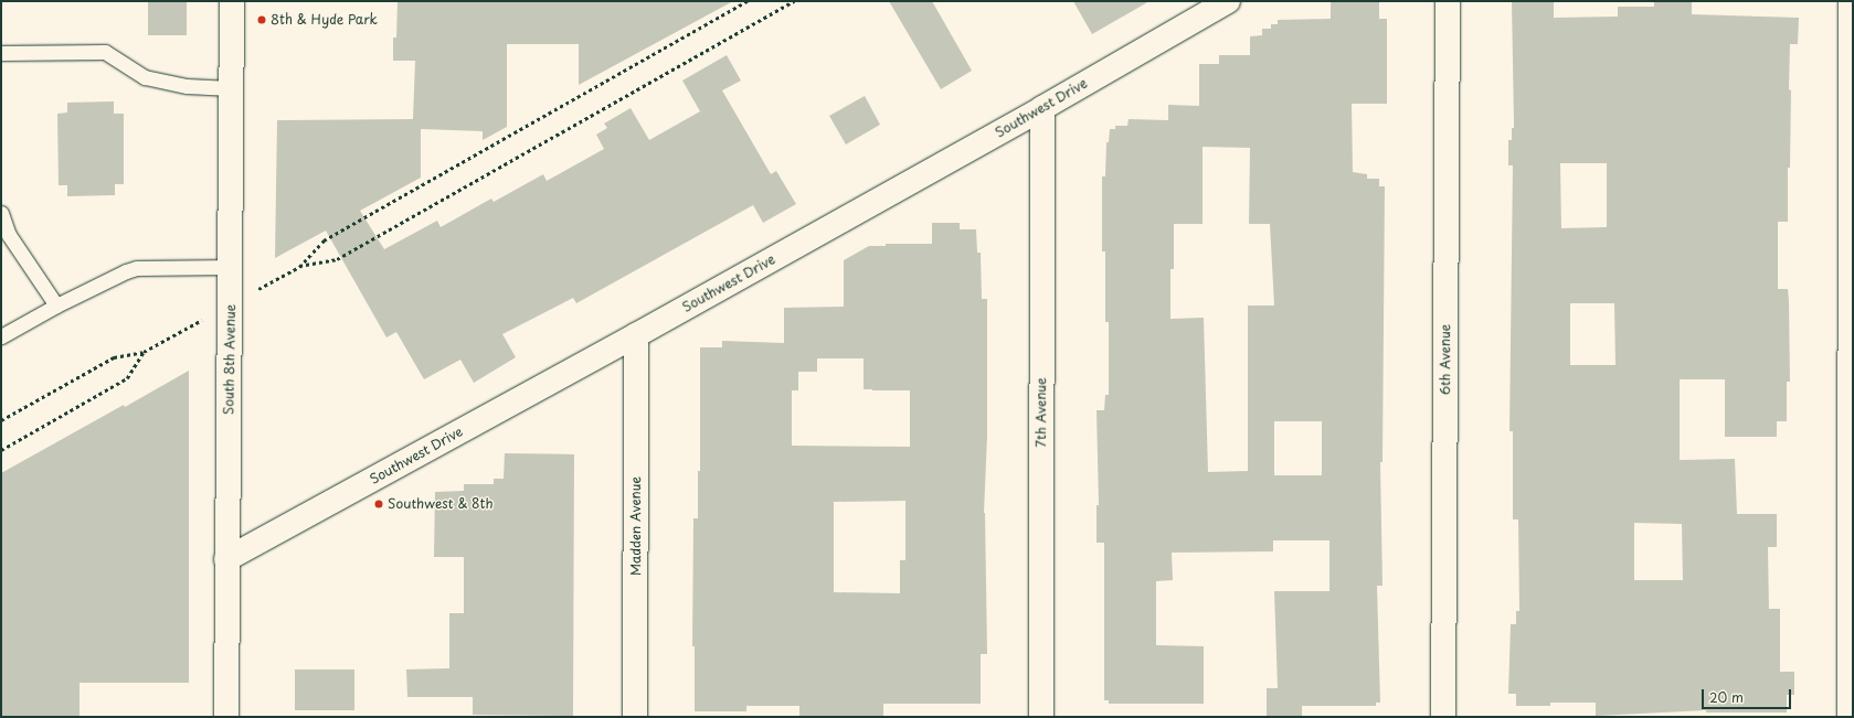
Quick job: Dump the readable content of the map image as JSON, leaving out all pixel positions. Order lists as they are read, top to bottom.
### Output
{
  "streets": {
    "street": [
      "Southwest Drive",
      "South 8th Avenue",
      "6th Avenue",
      "7th Avenue",
      "Madden Avenue"
    ]
  },
  "crossings": [
    ["Southwest Drive", "South 8th Avenue"],
    ["Southwest Drive", "7th Avenue"],
    ["Southwest Drive", "Madden Avenue"]
  ],
  "places": ["8th & Hyde Park", "Southwest & 8th"],
  "scale_bar": "20 m"
}
